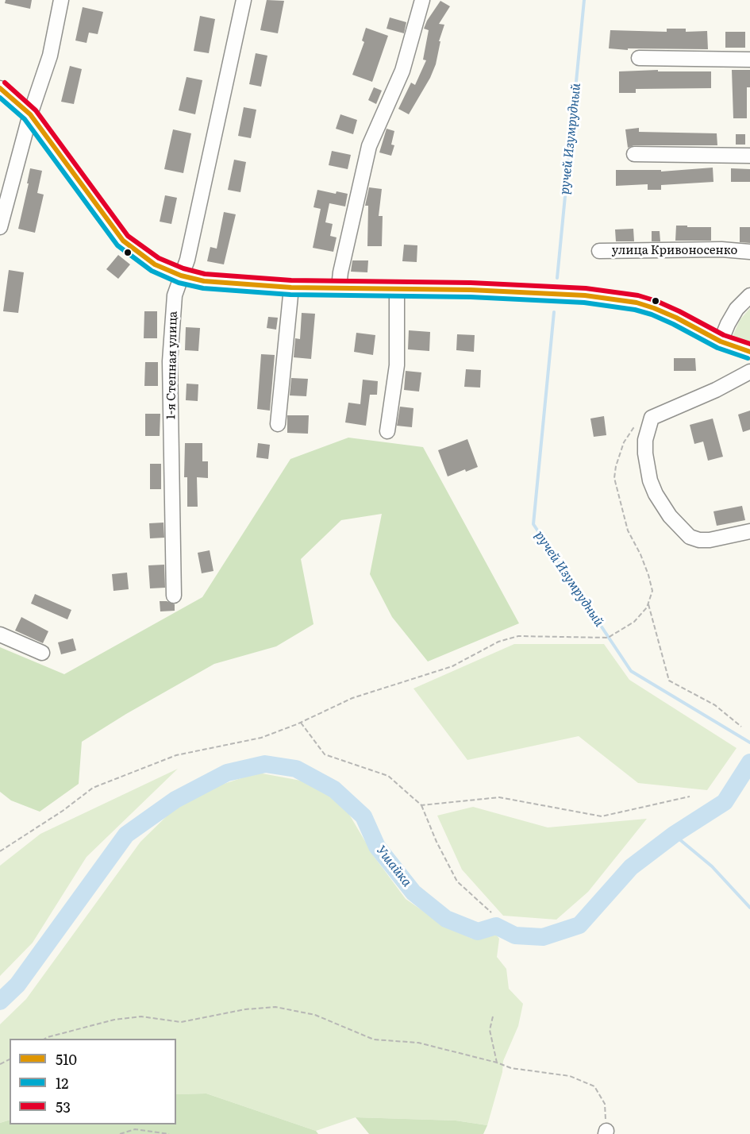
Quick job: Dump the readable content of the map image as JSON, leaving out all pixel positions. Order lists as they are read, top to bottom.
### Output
{
  "streets": {
    "street": ["улица Кривоносенко", "1-я Степная улица"]
  },
  "water": ["ручей Изумрудный", "Ушайка"],
  "lines": ["transit line 53", "transit line 510", "transit line 12"],
  "legend": ["510", "12", "53"]
}
